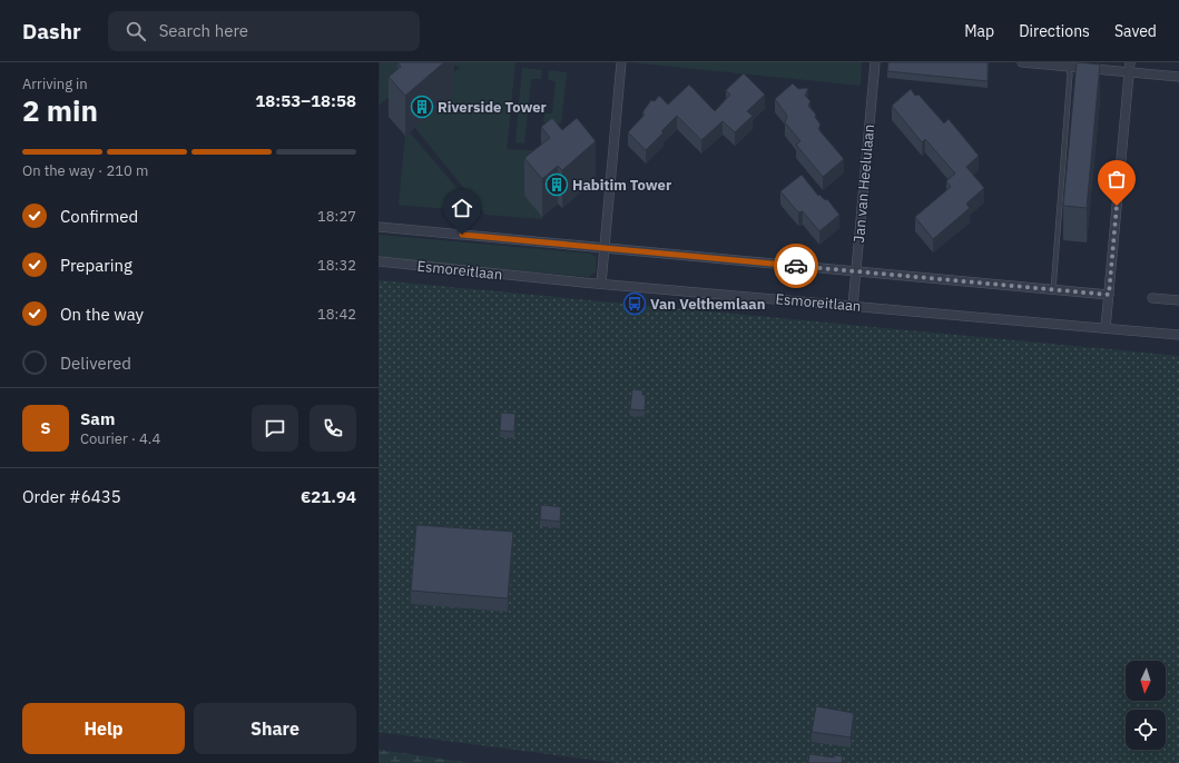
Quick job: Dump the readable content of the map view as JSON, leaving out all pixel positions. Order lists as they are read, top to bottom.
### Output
{
  "streets": {
    "street": ["Jan van Heelulaan", "Esmoreitlaan"]
  },
  "crossings": [
    ["Jan van Heelulaan", "Esmoreitlaan"]
  ],
  "places": {
    "building": ["Riverside Tower", "Habitim Tower"],
    "bus stop": ["Van Velthemlaan"]
  },
  "north": "bottom",
  "page": {
    "header": "Dashr",
    "search": "Search here",
    "nav": ["Map", "Directions", "Saved"],
    "heading": ["2 min", "Arriving in", "18:53–18:58"],
    "panel": [
      "Sam",
      "Courier · 4.4",
      "Order #6435",
      "€21.94"
    ],
    "bar": "On the way · 210 m",
    "list": [
      ["Confirmed", "18:27"],
      ["Preparing", "18:32"],
      ["On the way", "18:42"],
      "Delivered"
    ],
    "round": "S",
    "buttons": ["Help", "Share"]
  }
}
